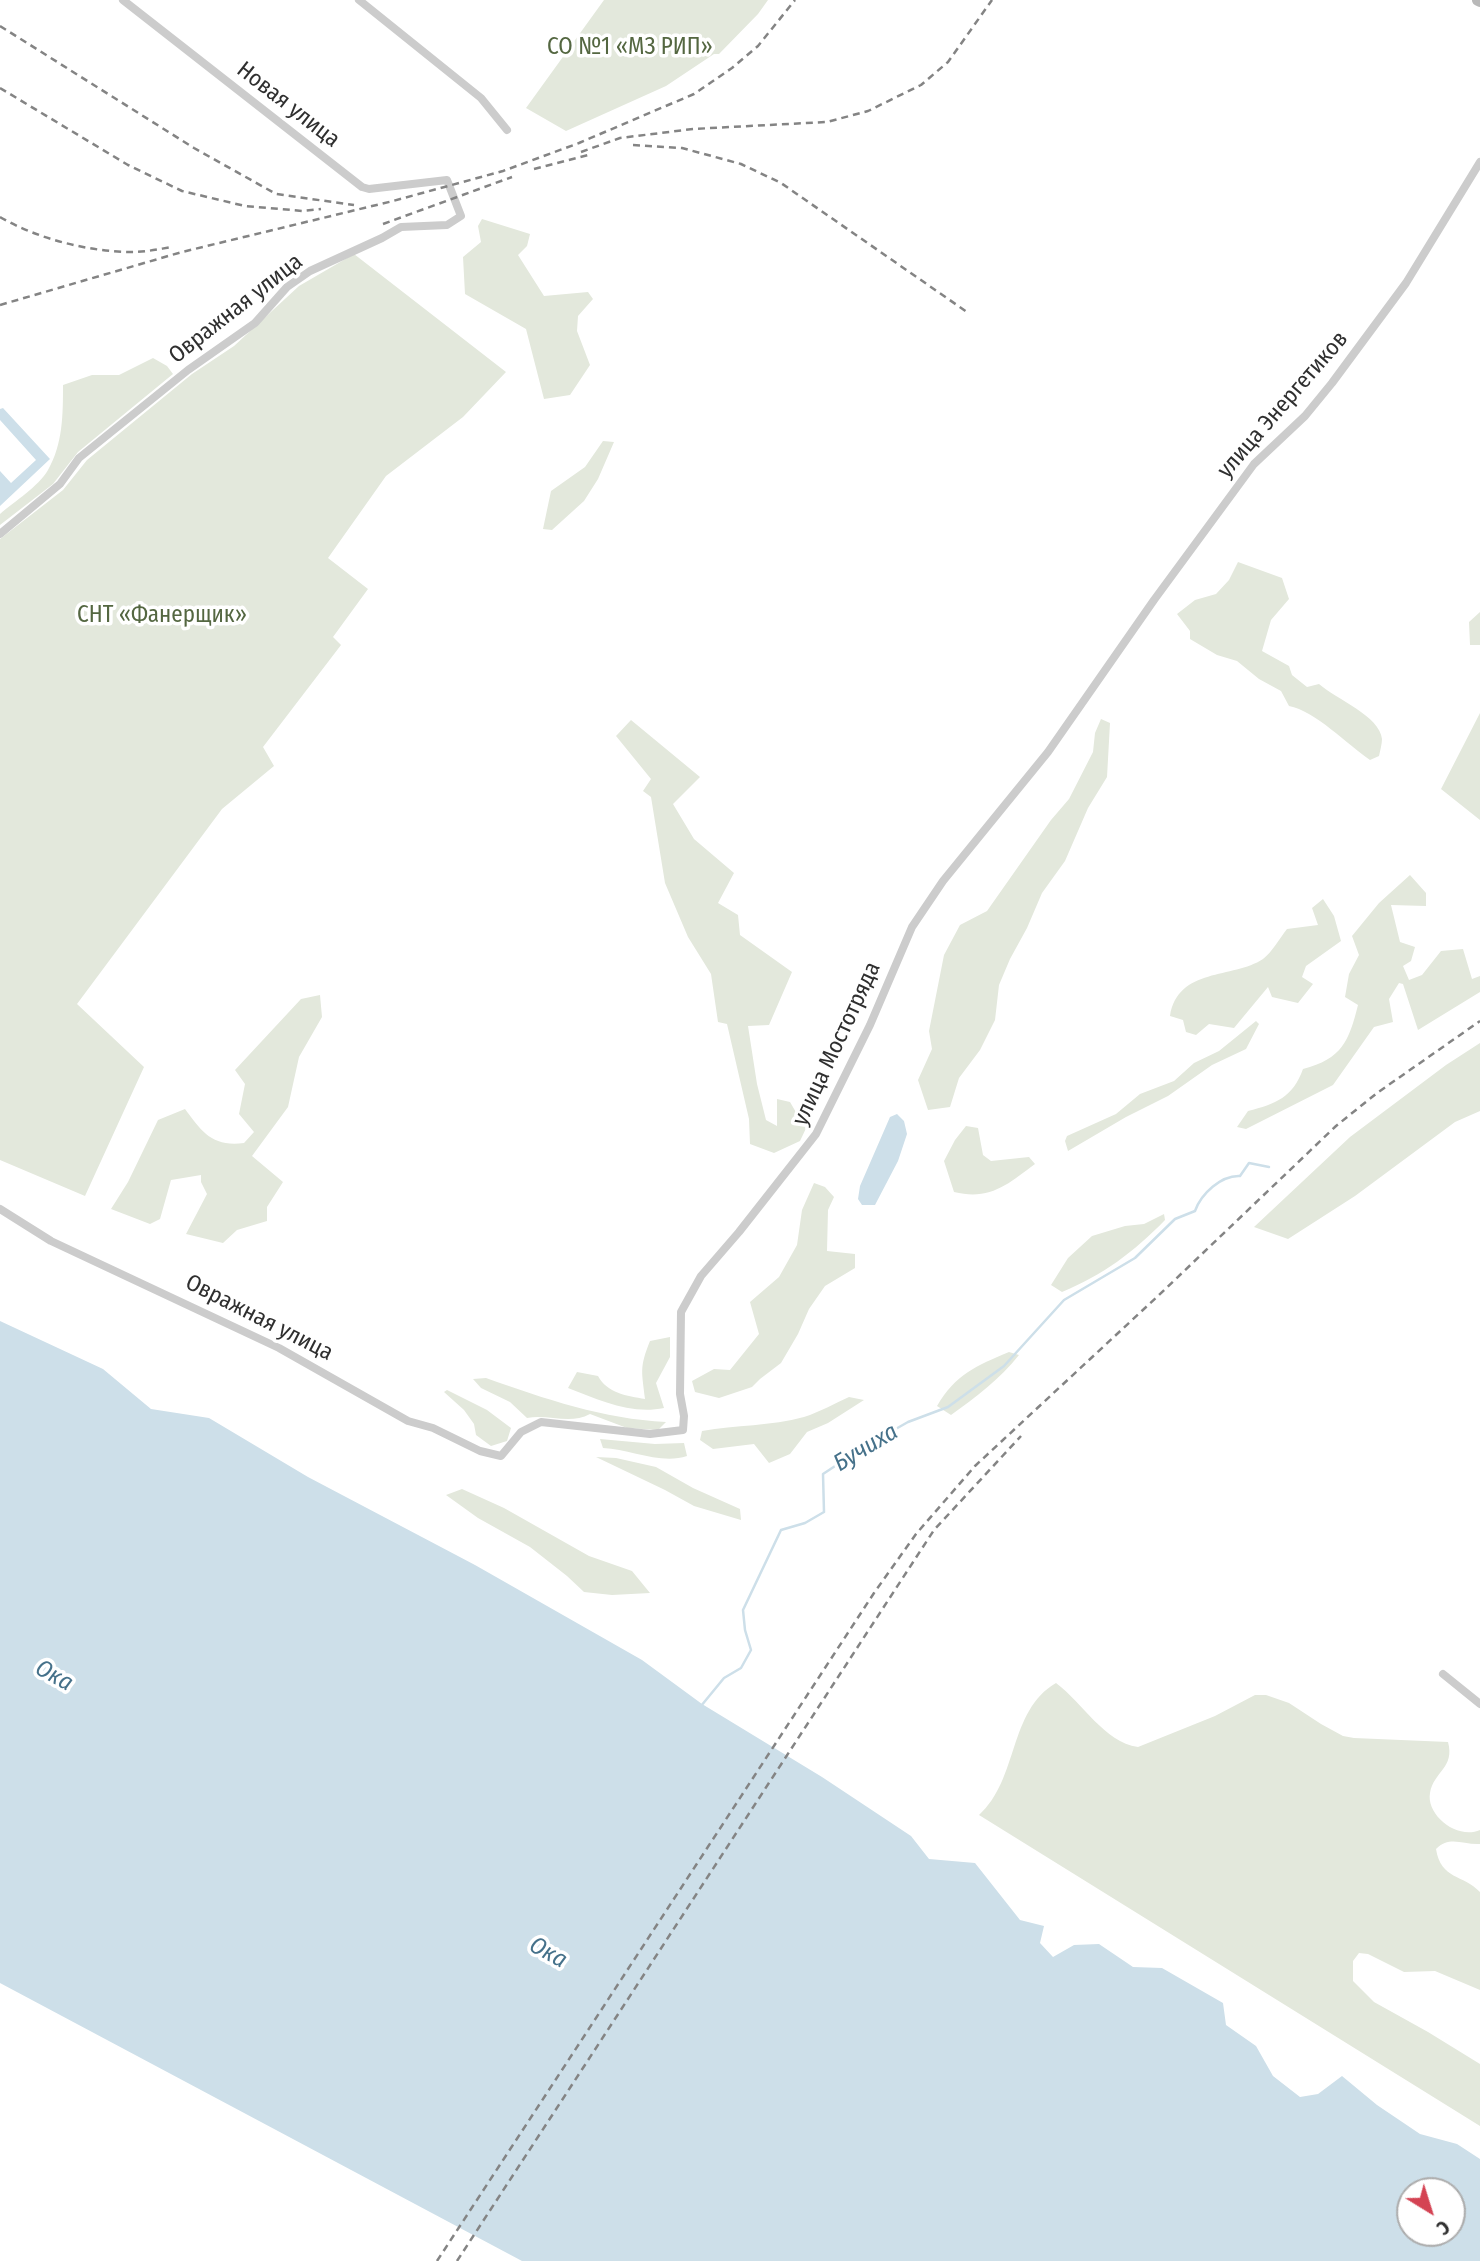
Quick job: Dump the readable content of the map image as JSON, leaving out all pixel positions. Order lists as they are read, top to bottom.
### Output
{
  "streets": {
    "street": [
      "Новая улица",
      "Овражная улица",
      "улица Энергетиков",
      "улица Мостотряда"
    ]
  },
  "crossings": [
    ["Новая улица", "Овражная улица"],
    ["Овражная улица", "улица Мостотряда"],
    ["улица Энергетиков", "улица Мостотряда"]
  ],
  "water": ["Бучиха", "Ока"],
  "parks": ["СО №1 «МЗ РИП»", "СНТ «Фанерщик»"],
  "north": "bottom right"
}
